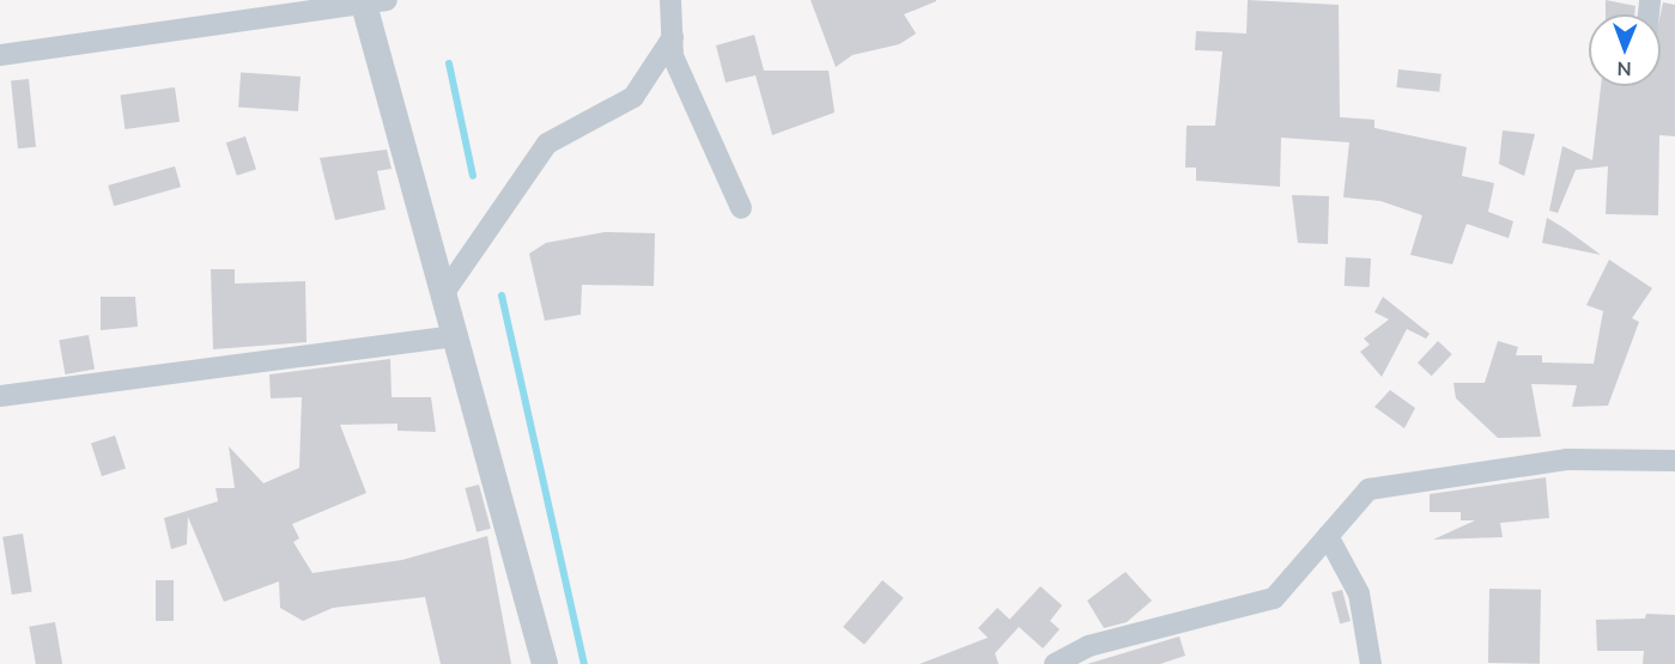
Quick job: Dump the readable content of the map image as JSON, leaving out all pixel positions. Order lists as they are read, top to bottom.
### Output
{
  "north": "bottom"
}
